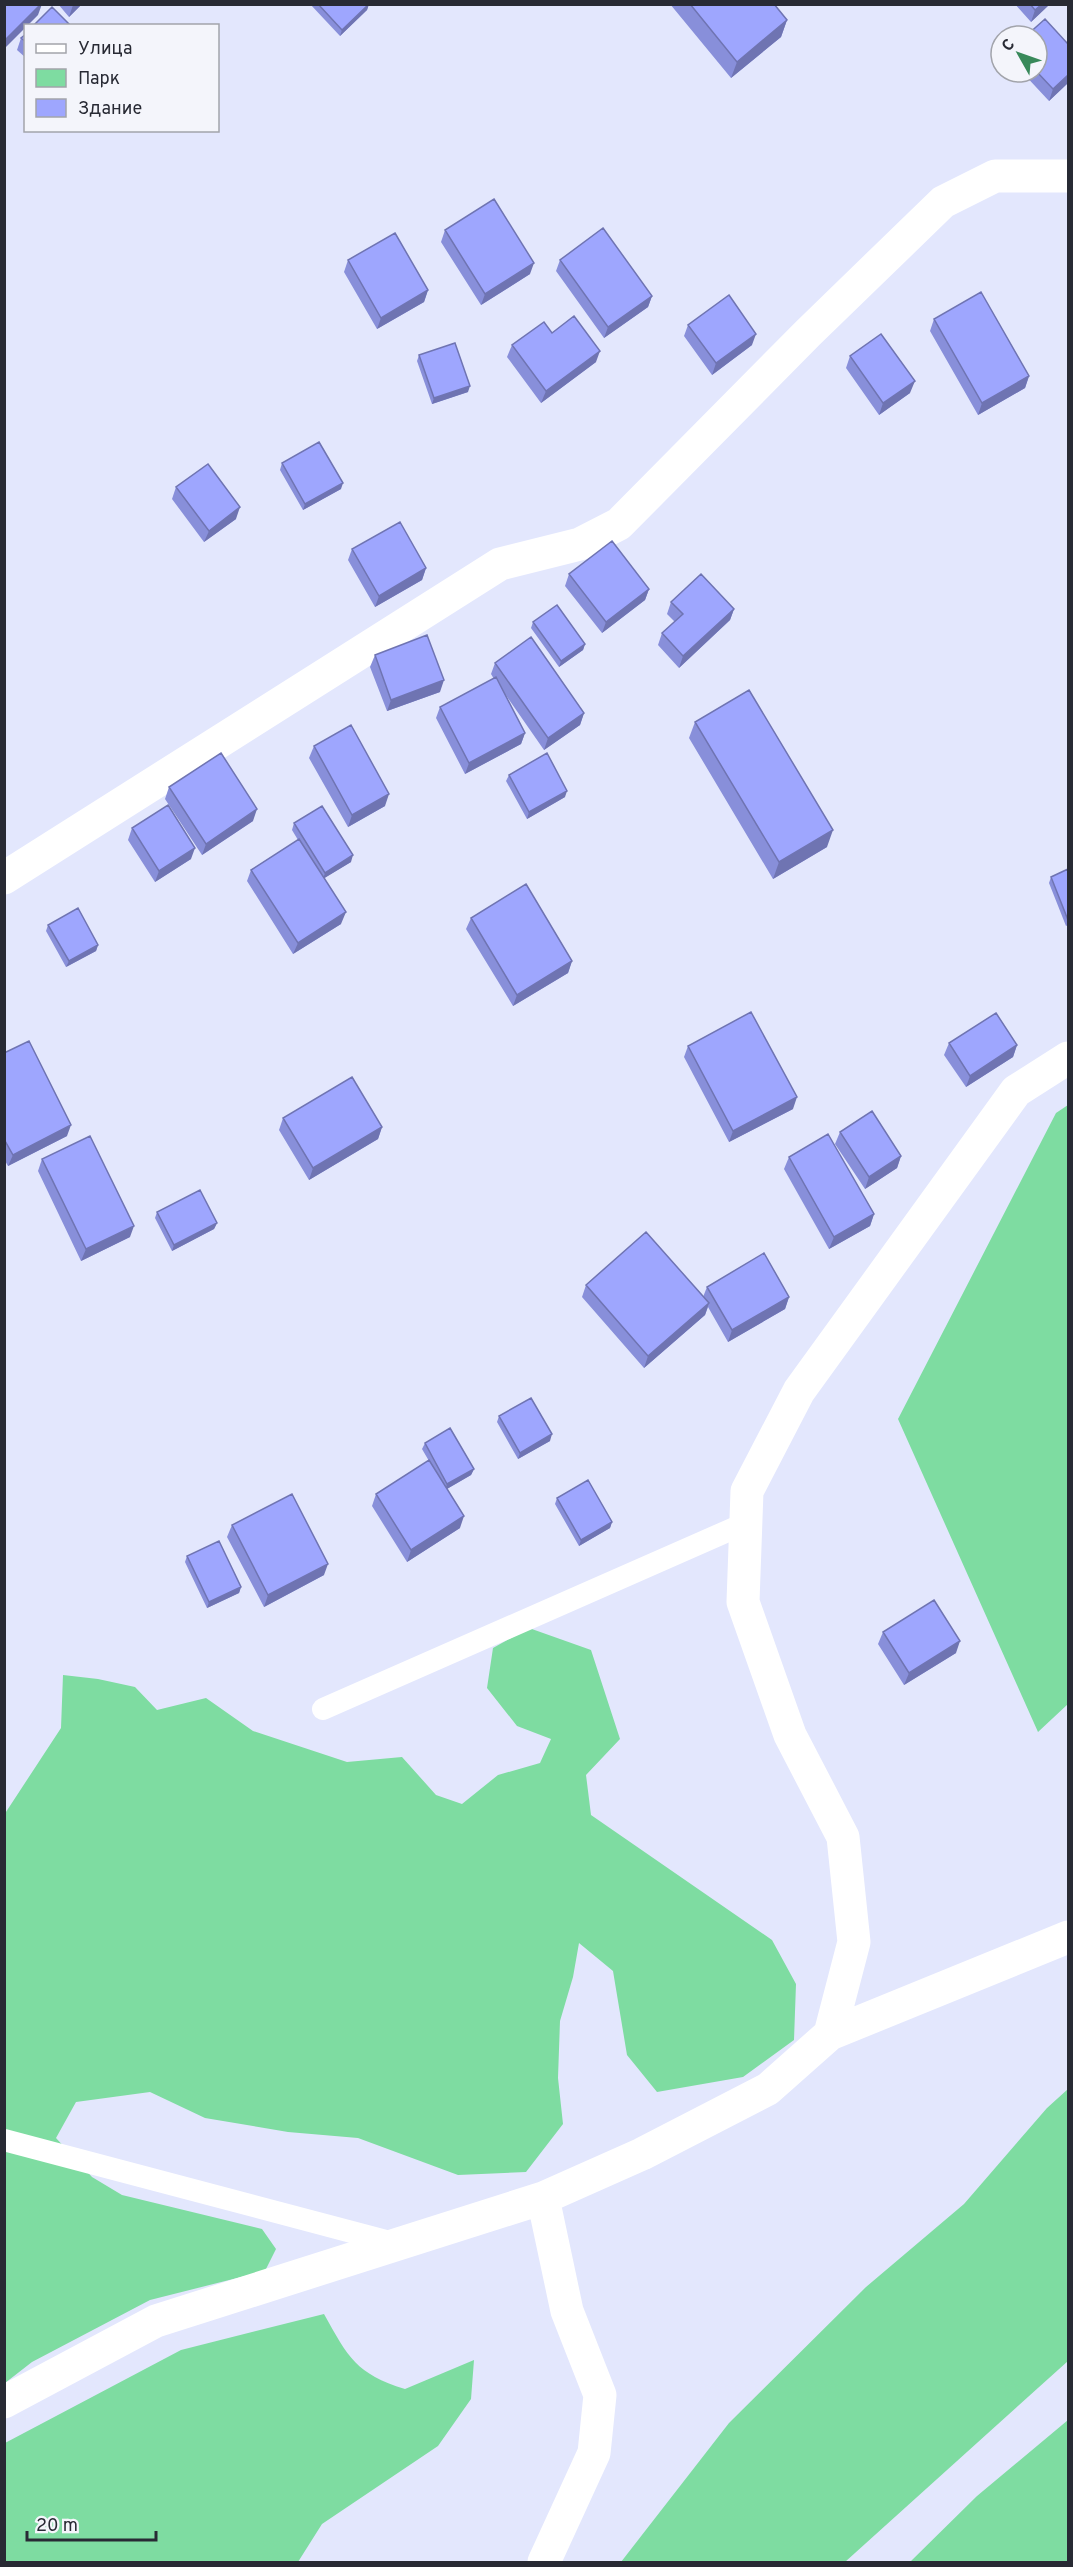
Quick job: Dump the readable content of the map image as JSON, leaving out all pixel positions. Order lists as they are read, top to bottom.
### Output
{
  "legend": ["Улица", "Парк", "Здание"],
  "scale_bar": "20 m",
  "north": "top left"
}
